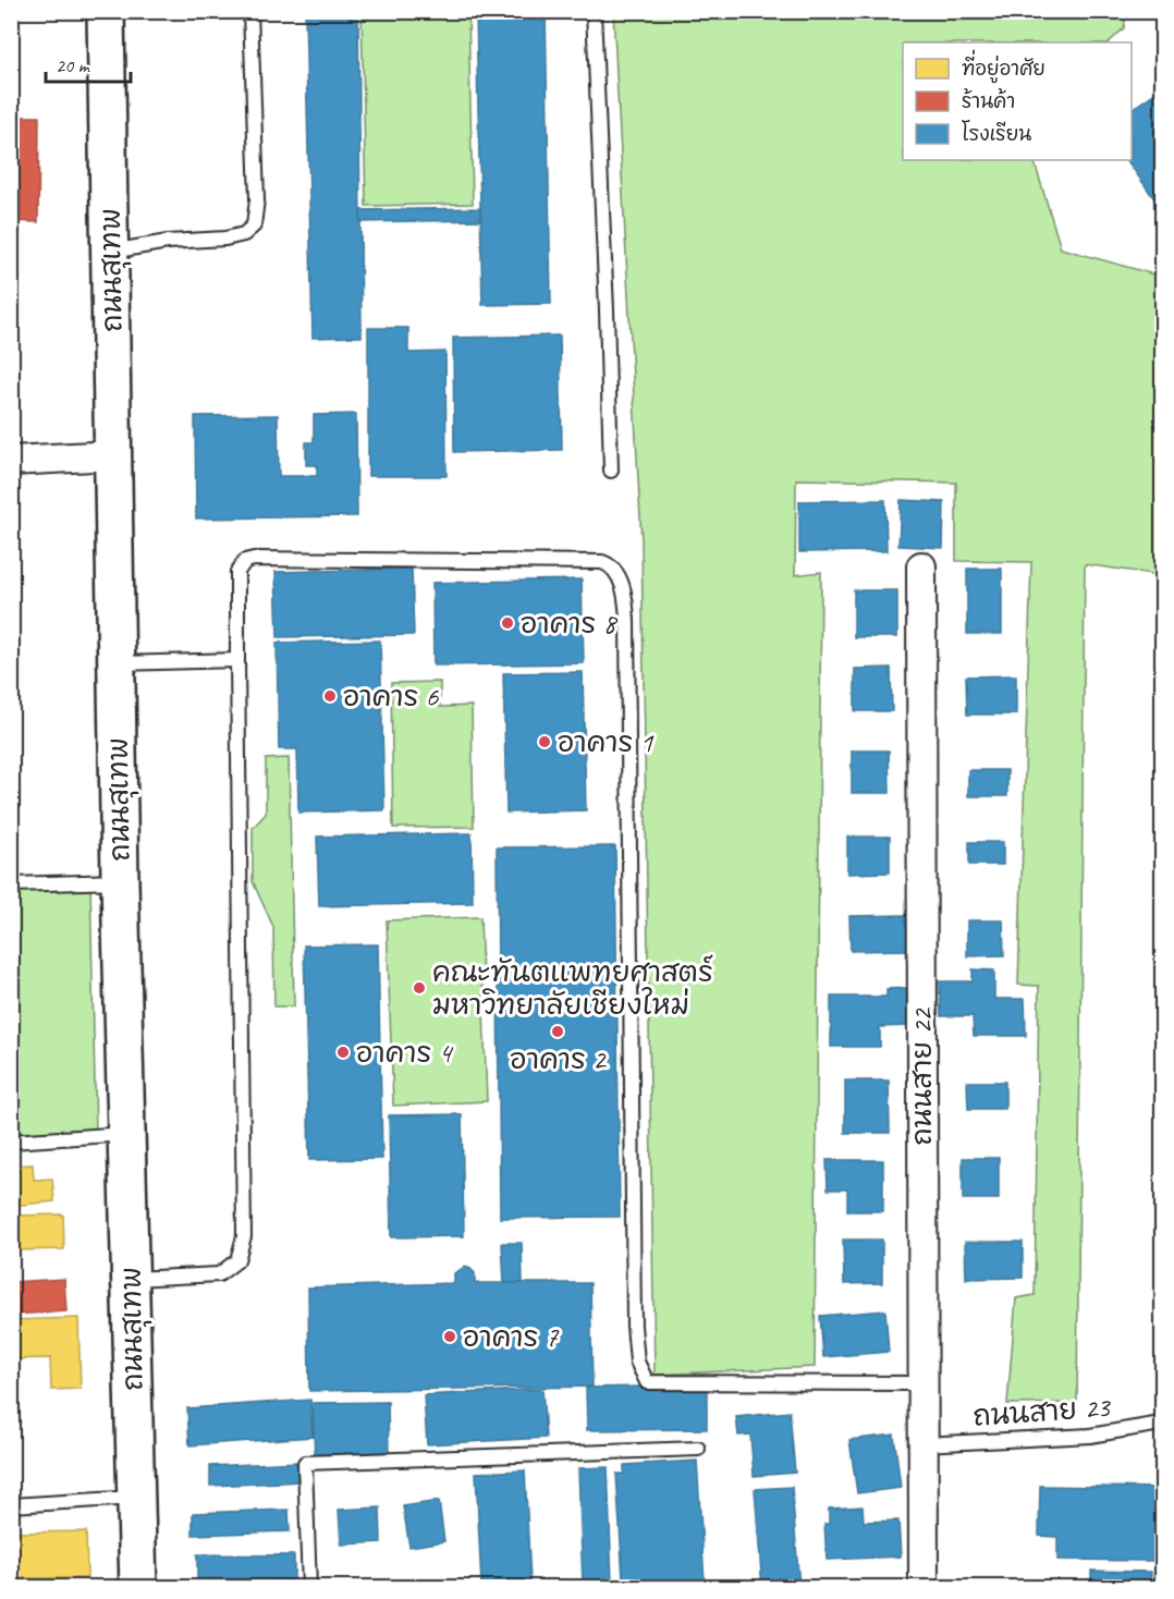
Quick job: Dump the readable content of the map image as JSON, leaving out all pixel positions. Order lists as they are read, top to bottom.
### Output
{
  "streets": {
    "main road": ["ถนนสุเทพ"],
    "street": ["ถนนสาย 22"],
    "lane": ["ถนนสาย 23"]
  },
  "crossings": [
    ["ถนนสาย 22", "ถนนสาย 23"]
  ],
  "places": [
    "อาคาร 8",
    "อาคาร 6",
    "อาคาร 1",
    "คณะทันตแพทยศาสตร์ มหาวิทยาลัยเชียงใหม่",
    "อาคาร 2",
    "อาคาร 4",
    "อาคาร 7"
  ],
  "legend": ["ที่อยู่อาศัย", "ร้านค้า", "โรงเรียน"],
  "scale_bar": "20 m"
}
